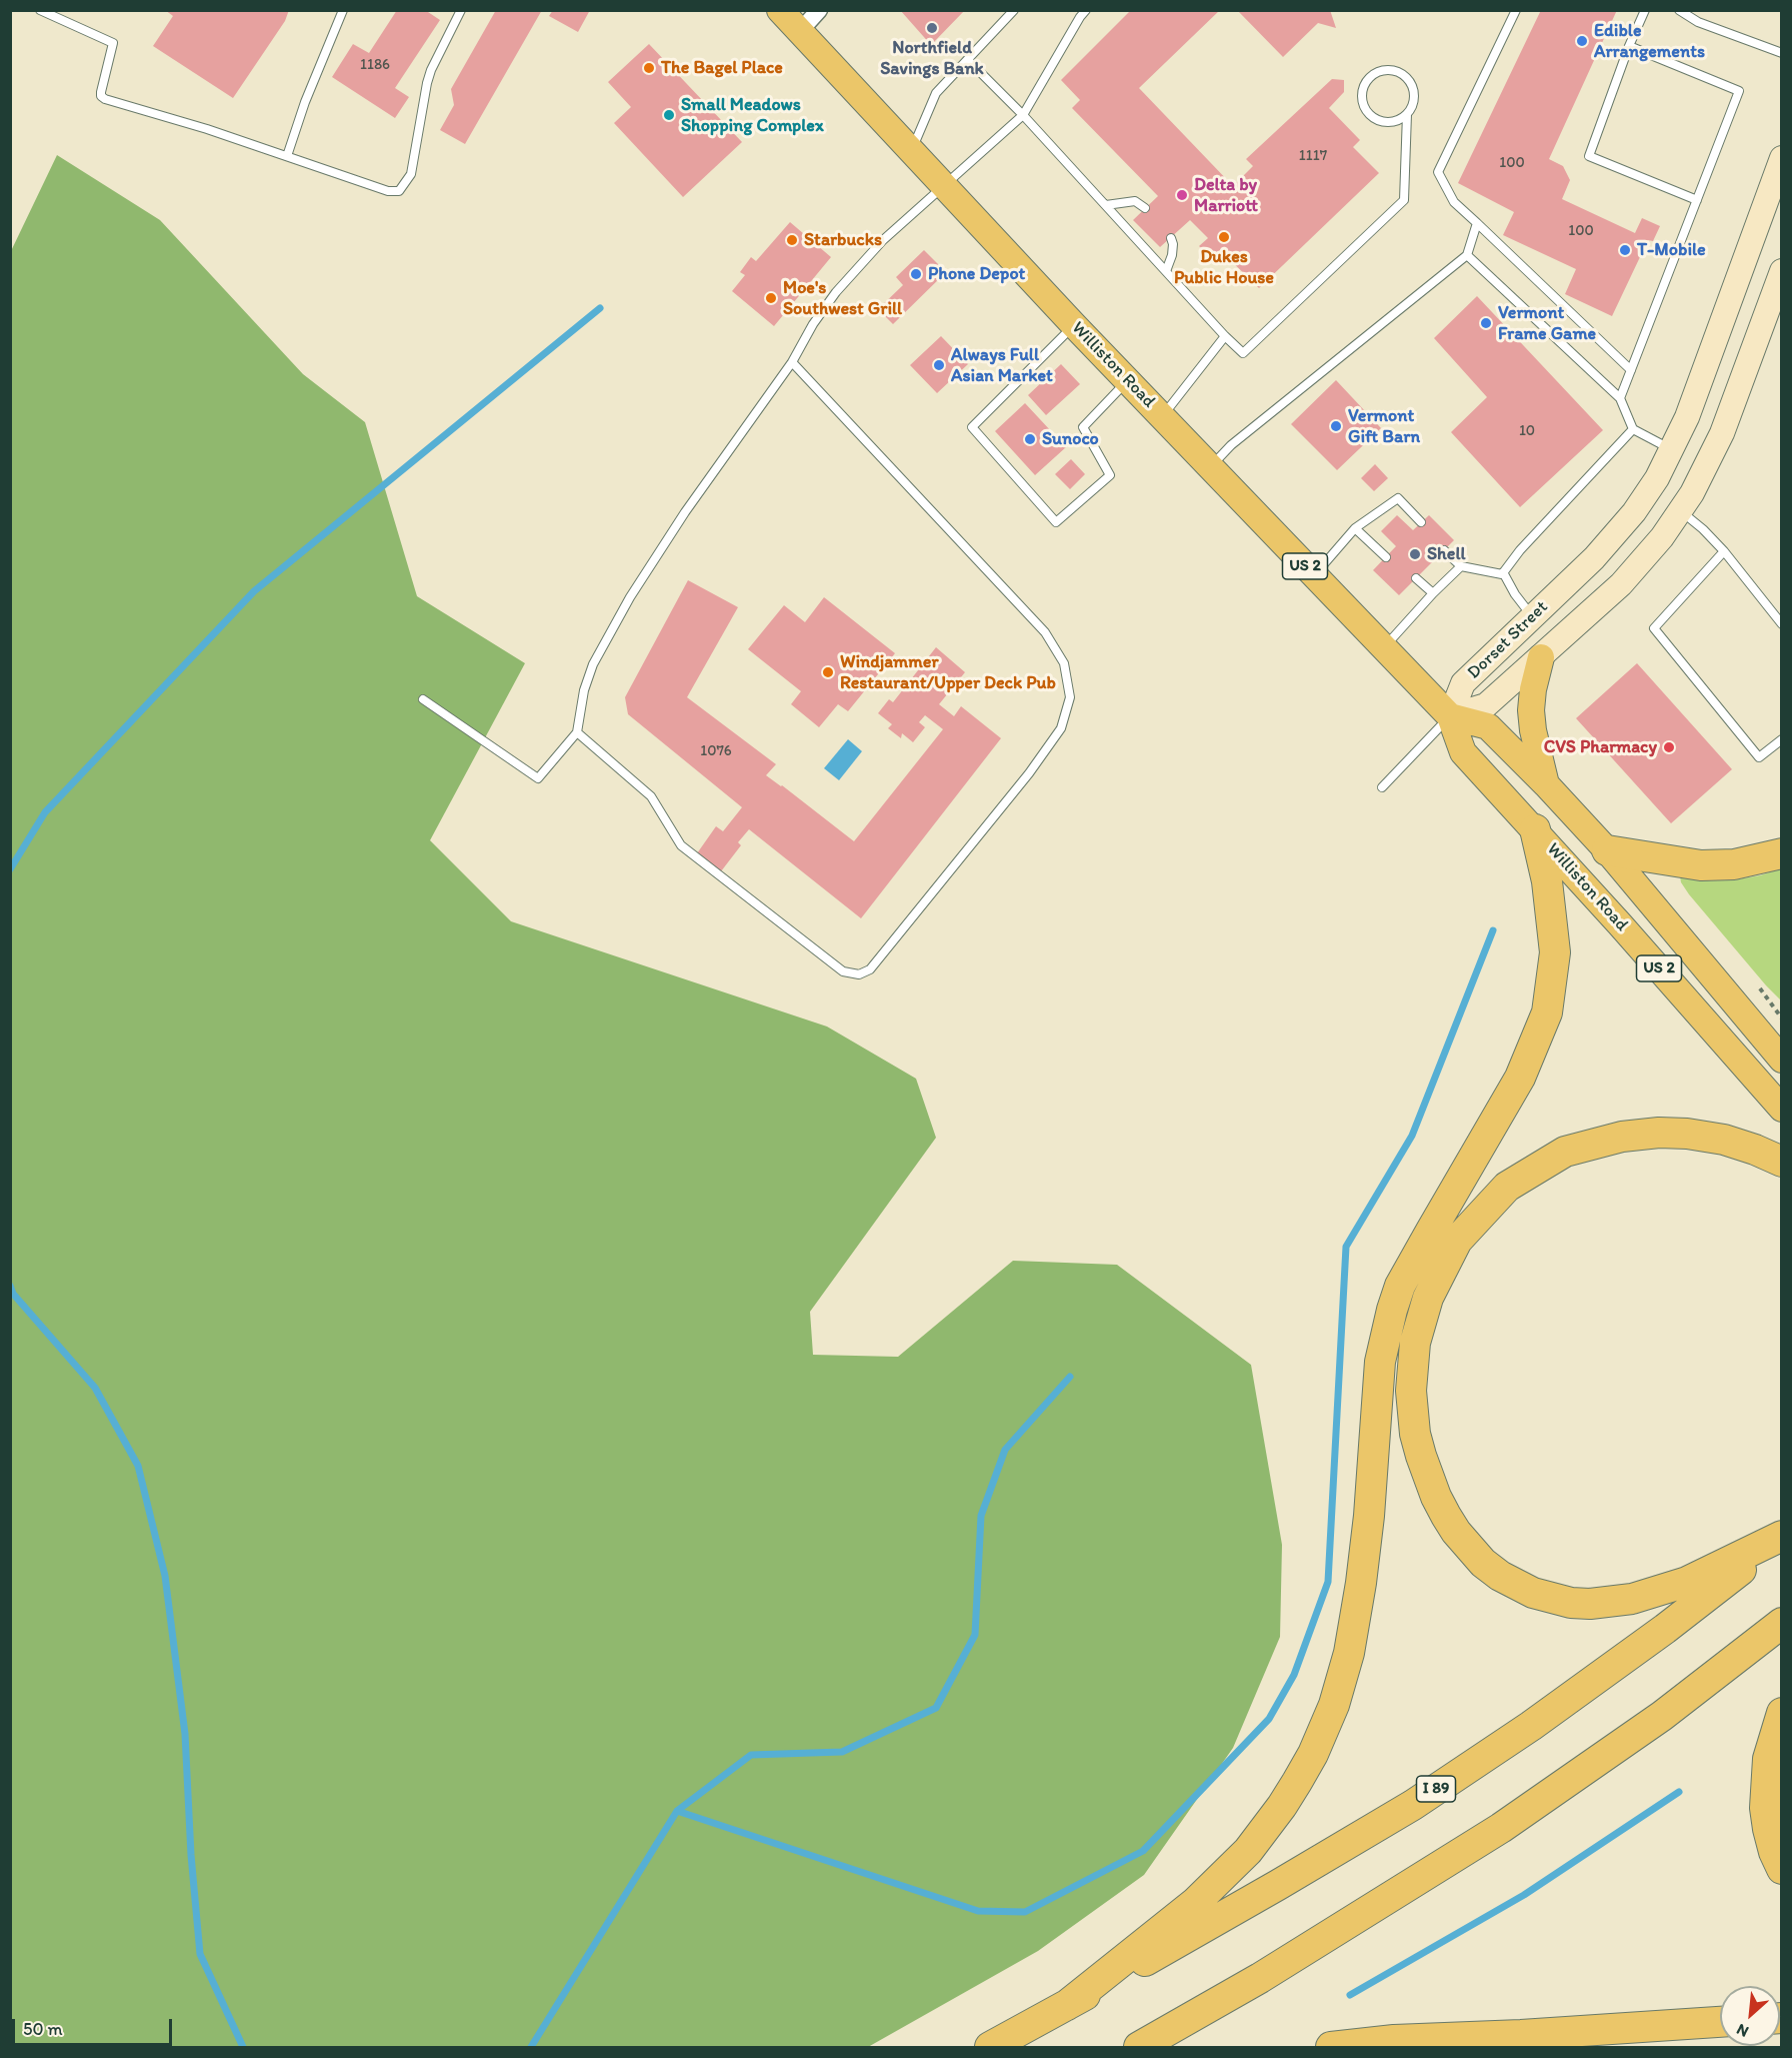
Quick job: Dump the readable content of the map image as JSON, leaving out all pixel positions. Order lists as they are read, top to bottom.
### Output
{
  "streets": {
    "highway": ["I 89"],
    "main road": ["Williston Road", "US 2", "Dorset Street"]
  },
  "crossings": [
    ["Williston Road", "Dorset Street"]
  ],
  "places": [
    "Northfield Savings Bank",
    "Edible Arrangements",
    "The Bagel Place",
    "Small Meadows Shopping Complex",
    "Delta by Marriott",
    "Dukes Public House",
    "Starbucks",
    "T-Mobile",
    "Phone Depot",
    "Moe's Southwest Grill",
    "Vermont Frame Game",
    "Always Full Asian Market",
    "Vermont Gift Barn",
    "Sunoco",
    "Shell",
    "Windjammer Restaurant/Upper Deck Pub",
    "CVS Pharmacy"
  ],
  "house_numbers": [
    "1186",
    "1117",
    "100",
    "100",
    "10",
    "1076"
  ],
  "scale_bar": "50 m",
  "north": "bottom left"
}
